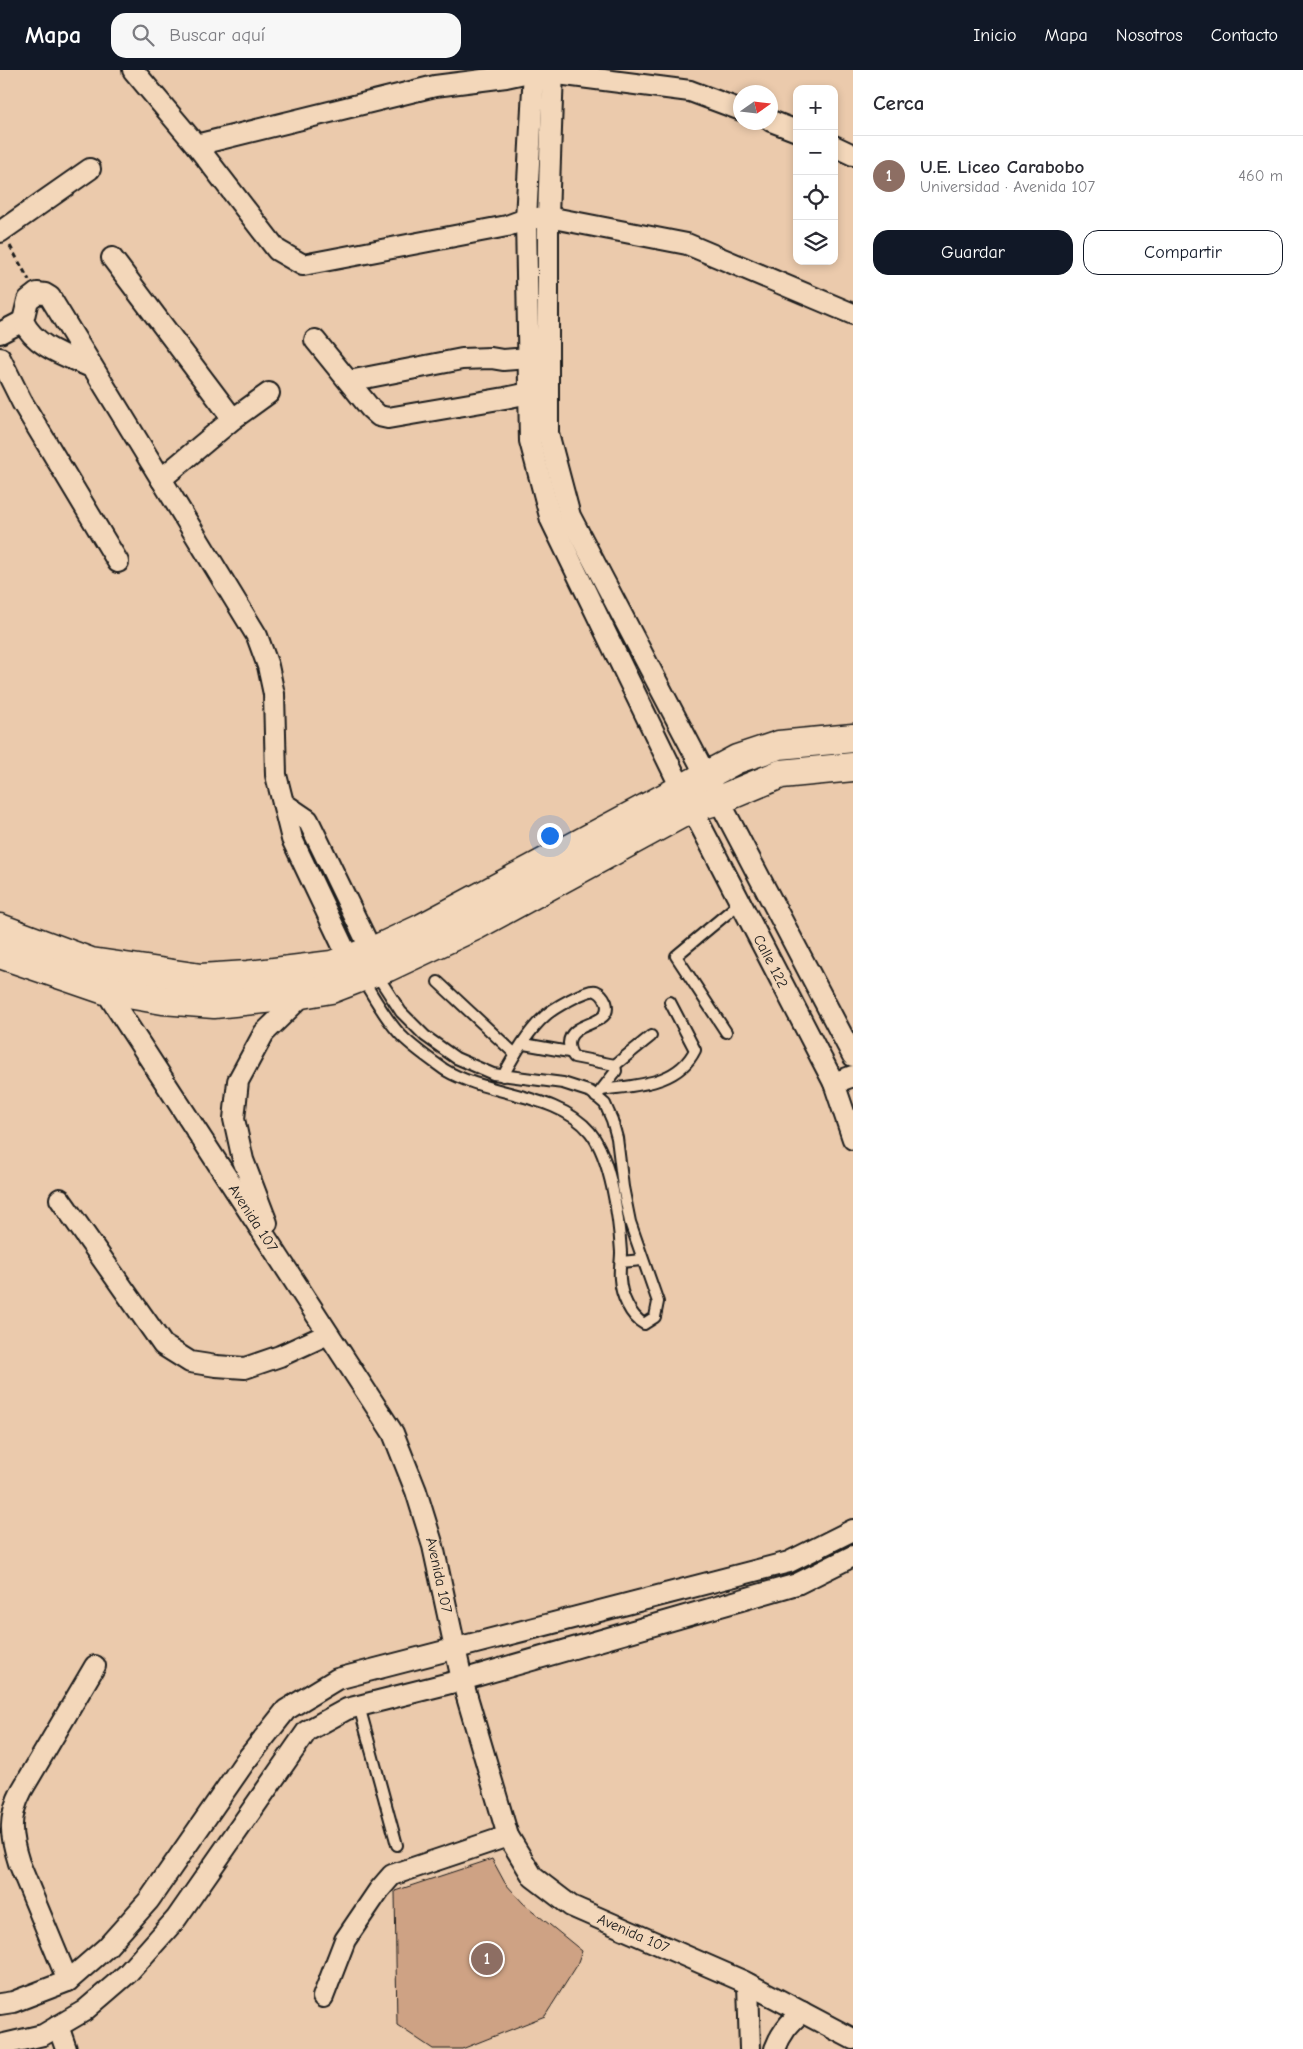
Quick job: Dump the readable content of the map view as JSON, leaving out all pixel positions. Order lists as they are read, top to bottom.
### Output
{
  "streets": {
    "street": ["Calle 122", "Avenida 107"]
  },
  "north": "right",
  "page": {
    "header": "Mapa",
    "search": "Buscar aquí",
    "nav": [
      "Inicio",
      "Mapa",
      "Nosotros",
      "Contacto"
    ],
    "heading": "Cerca",
    "map_buttons": ["+", "−"],
    "list": [
      {
        "mark": "1",
        "name": "U.E. Liceo Carabobo",
        "note": "Universidad · Avenida 107",
        "value": "460 m"
      }
    ],
    "buttons": ["Guardar", "Compartir"],
    "pins": "1"
  }
}
